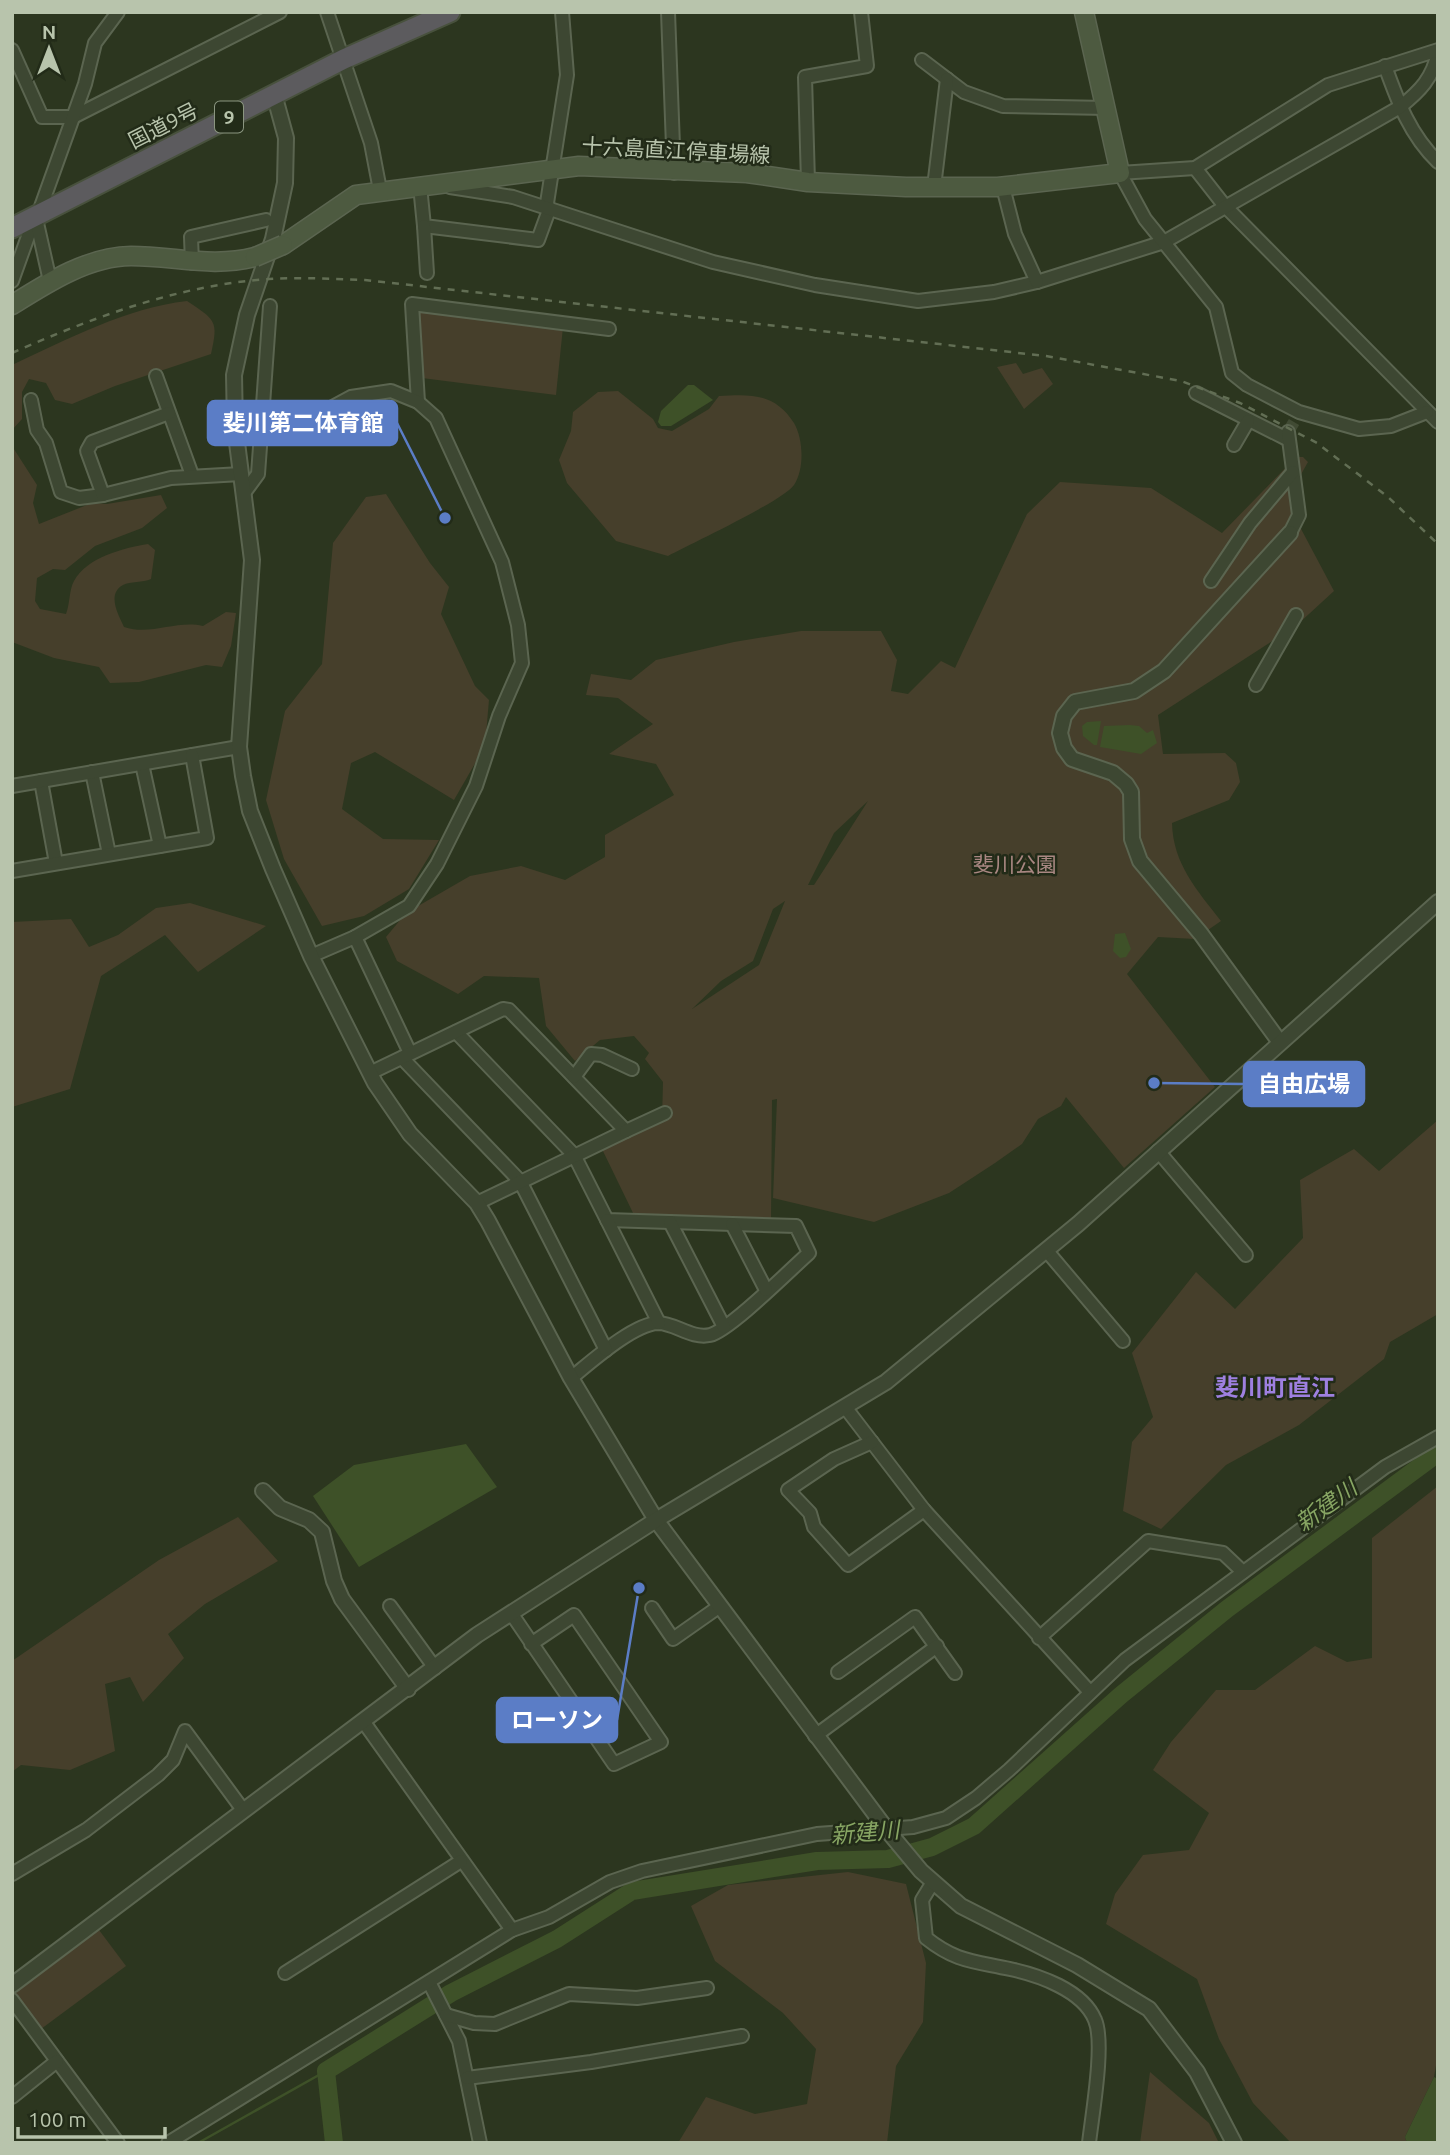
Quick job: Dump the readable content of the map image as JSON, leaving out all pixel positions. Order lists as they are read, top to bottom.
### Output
{
  "streets": {
    "highway": ["9", "国道9号"],
    "main road": ["十六島直江停車場線"]
  },
  "districts": ["斐川町直江"],
  "water": ["新建川"],
  "parks": ["斐川公園"],
  "places": ["斐川第二体育館", "自由広場", "ローソン"],
  "scale_bar": "100 m",
  "north": "top"
}
